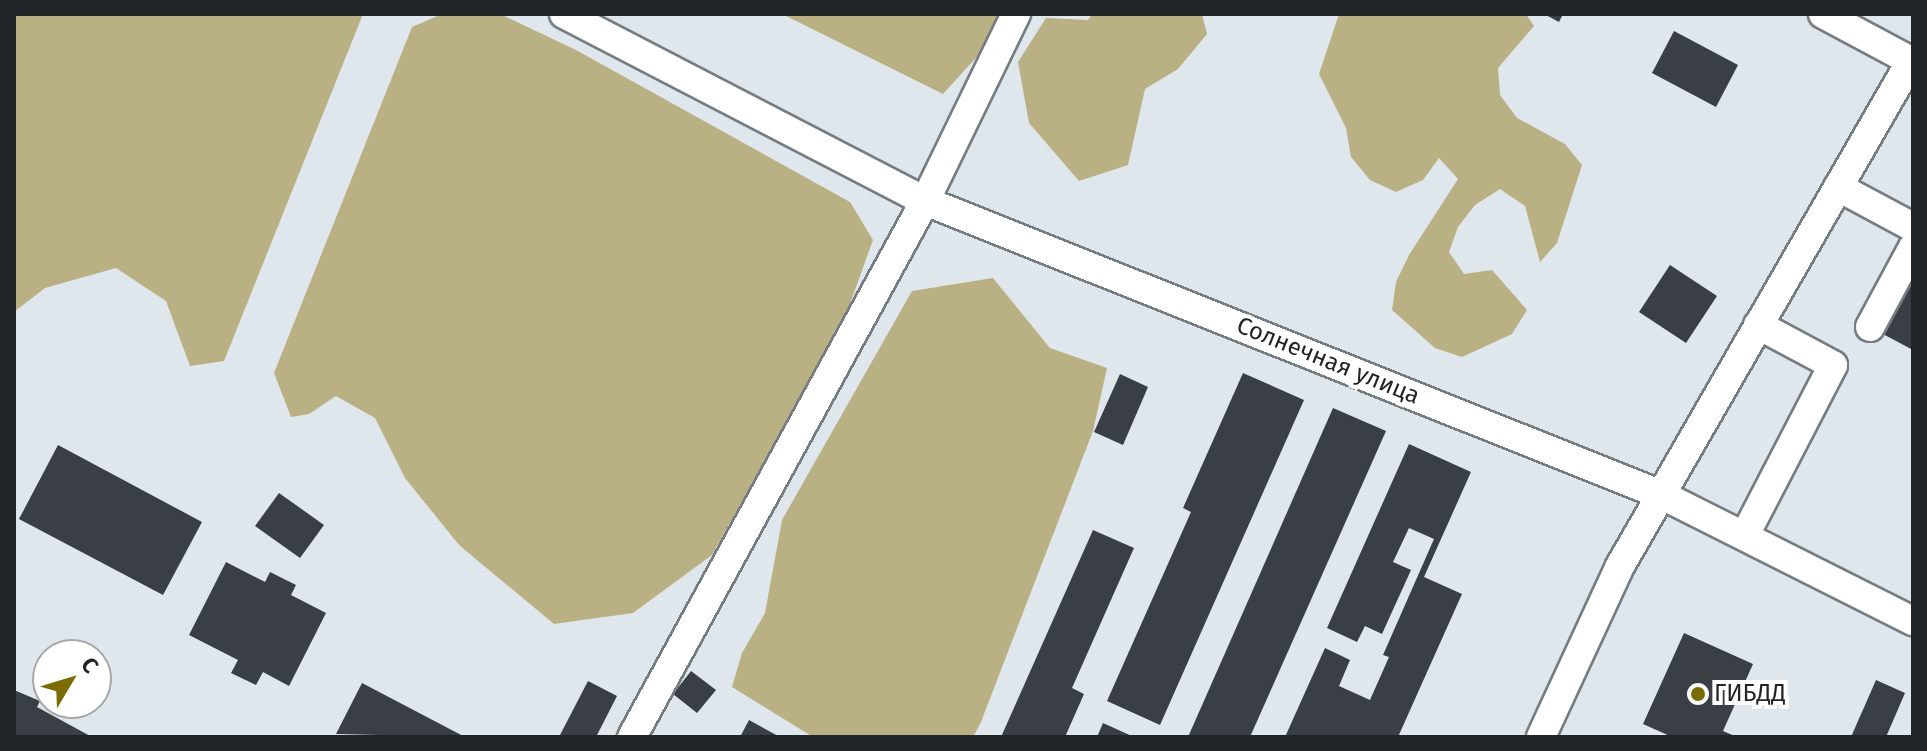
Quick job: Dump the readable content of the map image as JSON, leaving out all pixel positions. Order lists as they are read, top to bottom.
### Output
{
  "streets": {
    "street": ["Солнечная улица"]
  },
  "places": ["ГИБДД"],
  "north": "top right"
}
